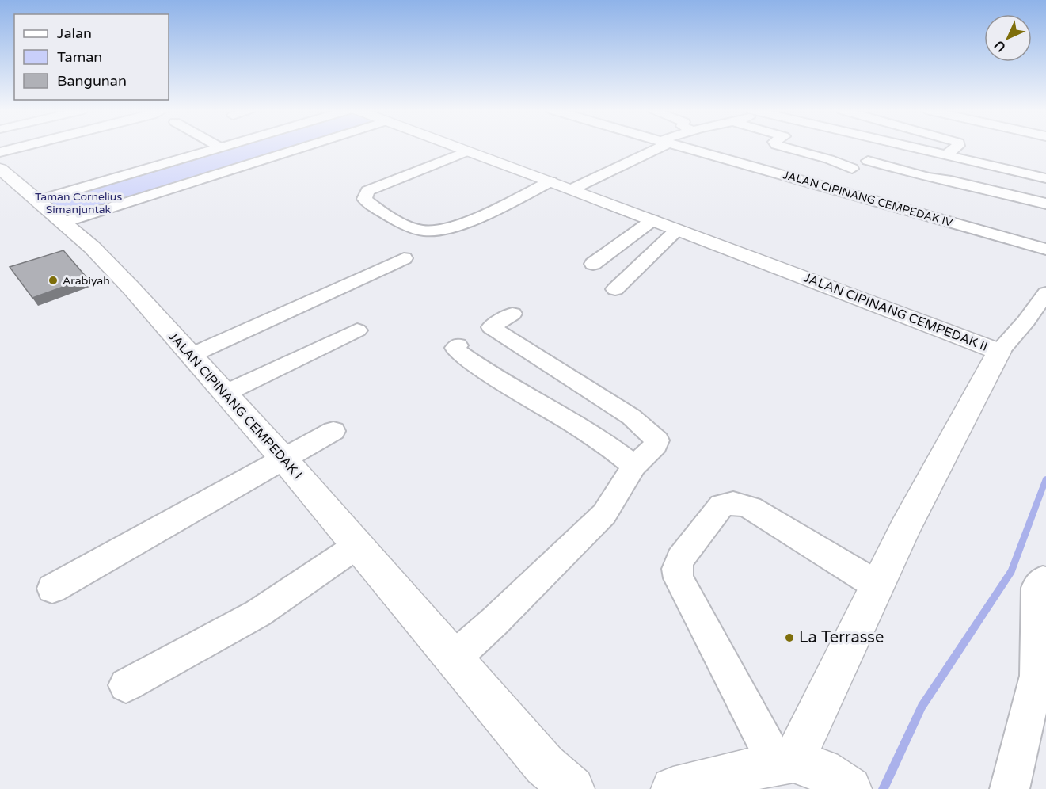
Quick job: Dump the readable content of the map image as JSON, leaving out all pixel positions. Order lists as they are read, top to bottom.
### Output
{
  "streets": {
    "street": ["JALAN CIPINANG CEMPEDAK IV", "JALAN CIPINANG CEMPEDAK II", "JALAN CIPINANG CEMPEDAK I"]
  },
  "parks": ["Taman Cornelius Simanjuntak"],
  "places": ["Arabiyah", "La Terrasse"],
  "legend": ["Jalan", "Taman", "Bangunan"],
  "north": "bottom left"
}
